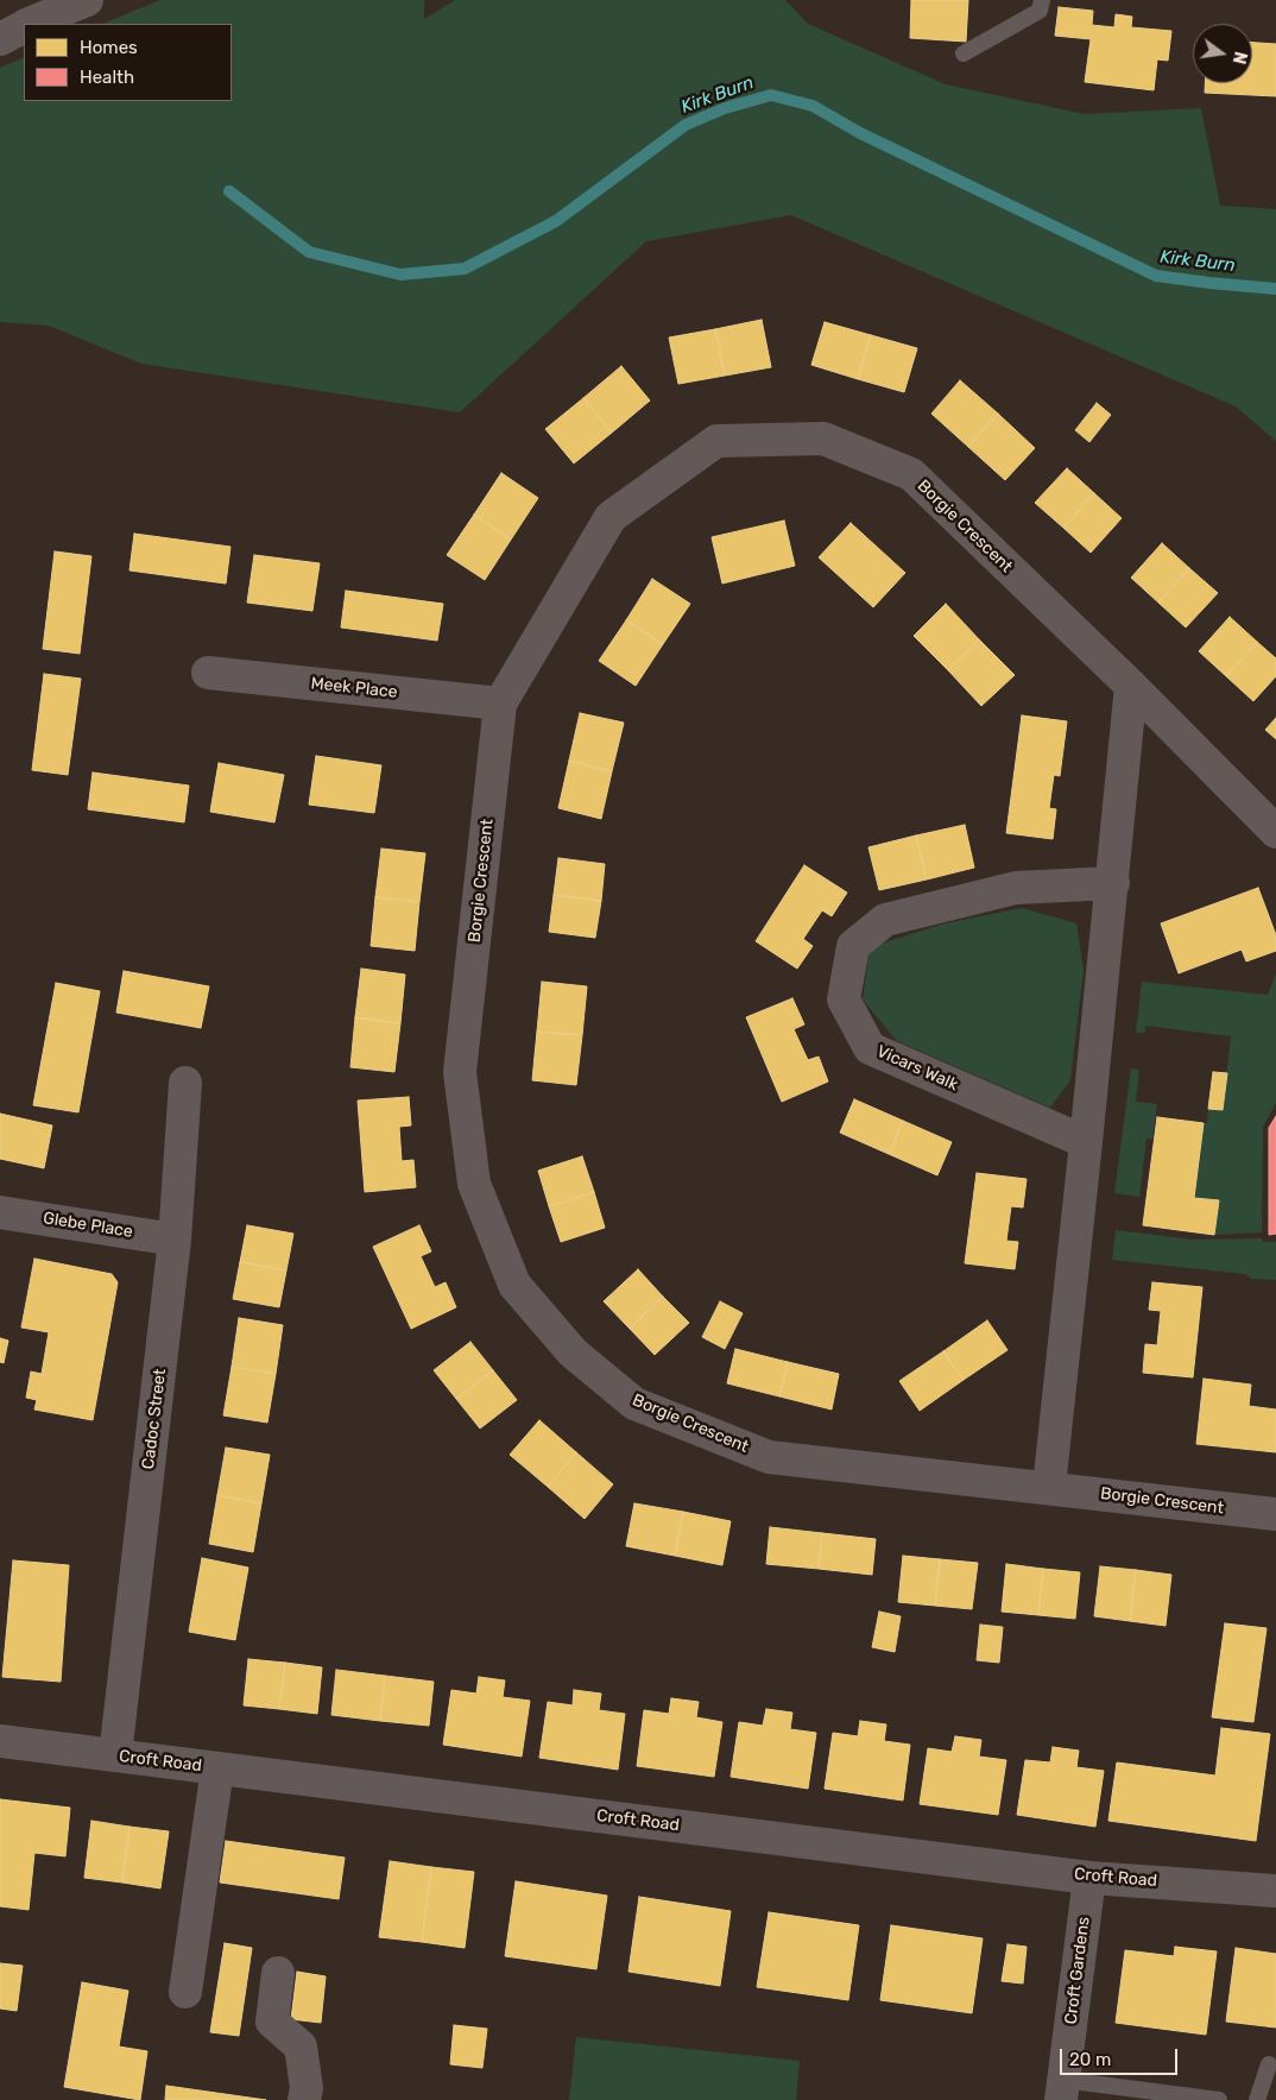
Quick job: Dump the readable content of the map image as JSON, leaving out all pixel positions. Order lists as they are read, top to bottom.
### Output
{
  "streets": {
    "street": [
      "Borgie Crescent",
      "Meek Place",
      "Vicars Walk",
      "Glebe Place",
      "Cadoc Street",
      "Croft Road",
      "Croft Gardens"
    ]
  },
  "crossings": [
    ["Borgie Crescent", "Meek Place"],
    ["Glebe Place", "Cadoc Street"],
    ["Cadoc Street", "Croft Road"],
    ["Croft Road", "Croft Gardens"]
  ],
  "water": ["Kirk Burn"],
  "legend": ["Homes", "Health"],
  "scale_bar": "20 m",
  "north": "right"
}
